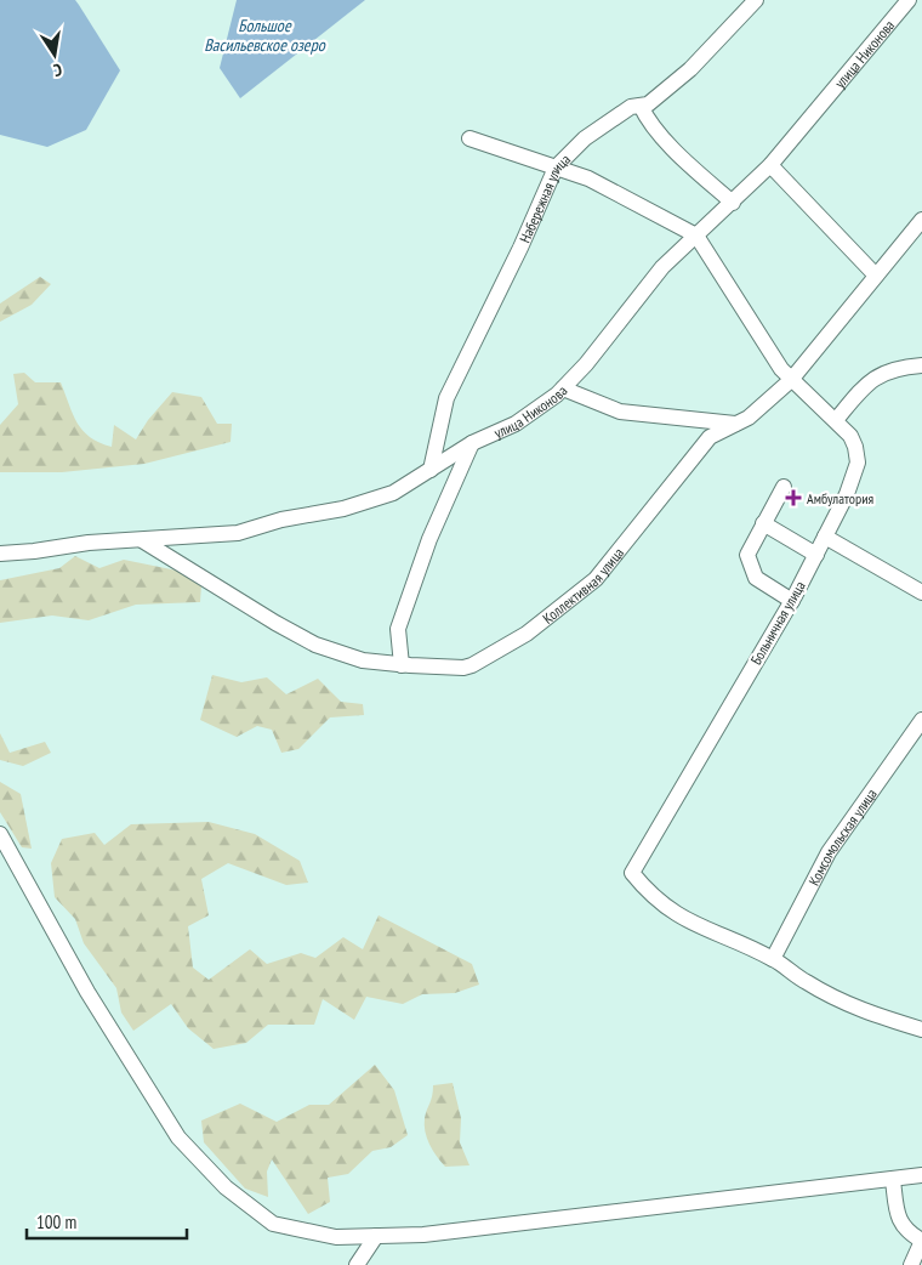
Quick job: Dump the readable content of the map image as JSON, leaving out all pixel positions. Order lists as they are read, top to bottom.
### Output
{
  "streets": {
    "street": [
      "улица Никонова",
      "Набережная улица",
      "Коллективная улица",
      "Больничная улица",
      "Комсомольская улица"
    ]
  },
  "crossings": [
    ["улица Никонова", "Набережная улица"],
    ["улица Никонова", "Коллективная улица"],
    ["улица Никонова", "Больничная улица"],
    ["Коллективная улица", "Больничная улица"],
    ["Больничная улица", "Комсомольская улица"]
  ],
  "water": ["Большое Васильевское озеро"],
  "places": {
    "health": ["Амбулатория"]
  },
  "scale_bar": "100 m",
  "north": "bottom"
}
